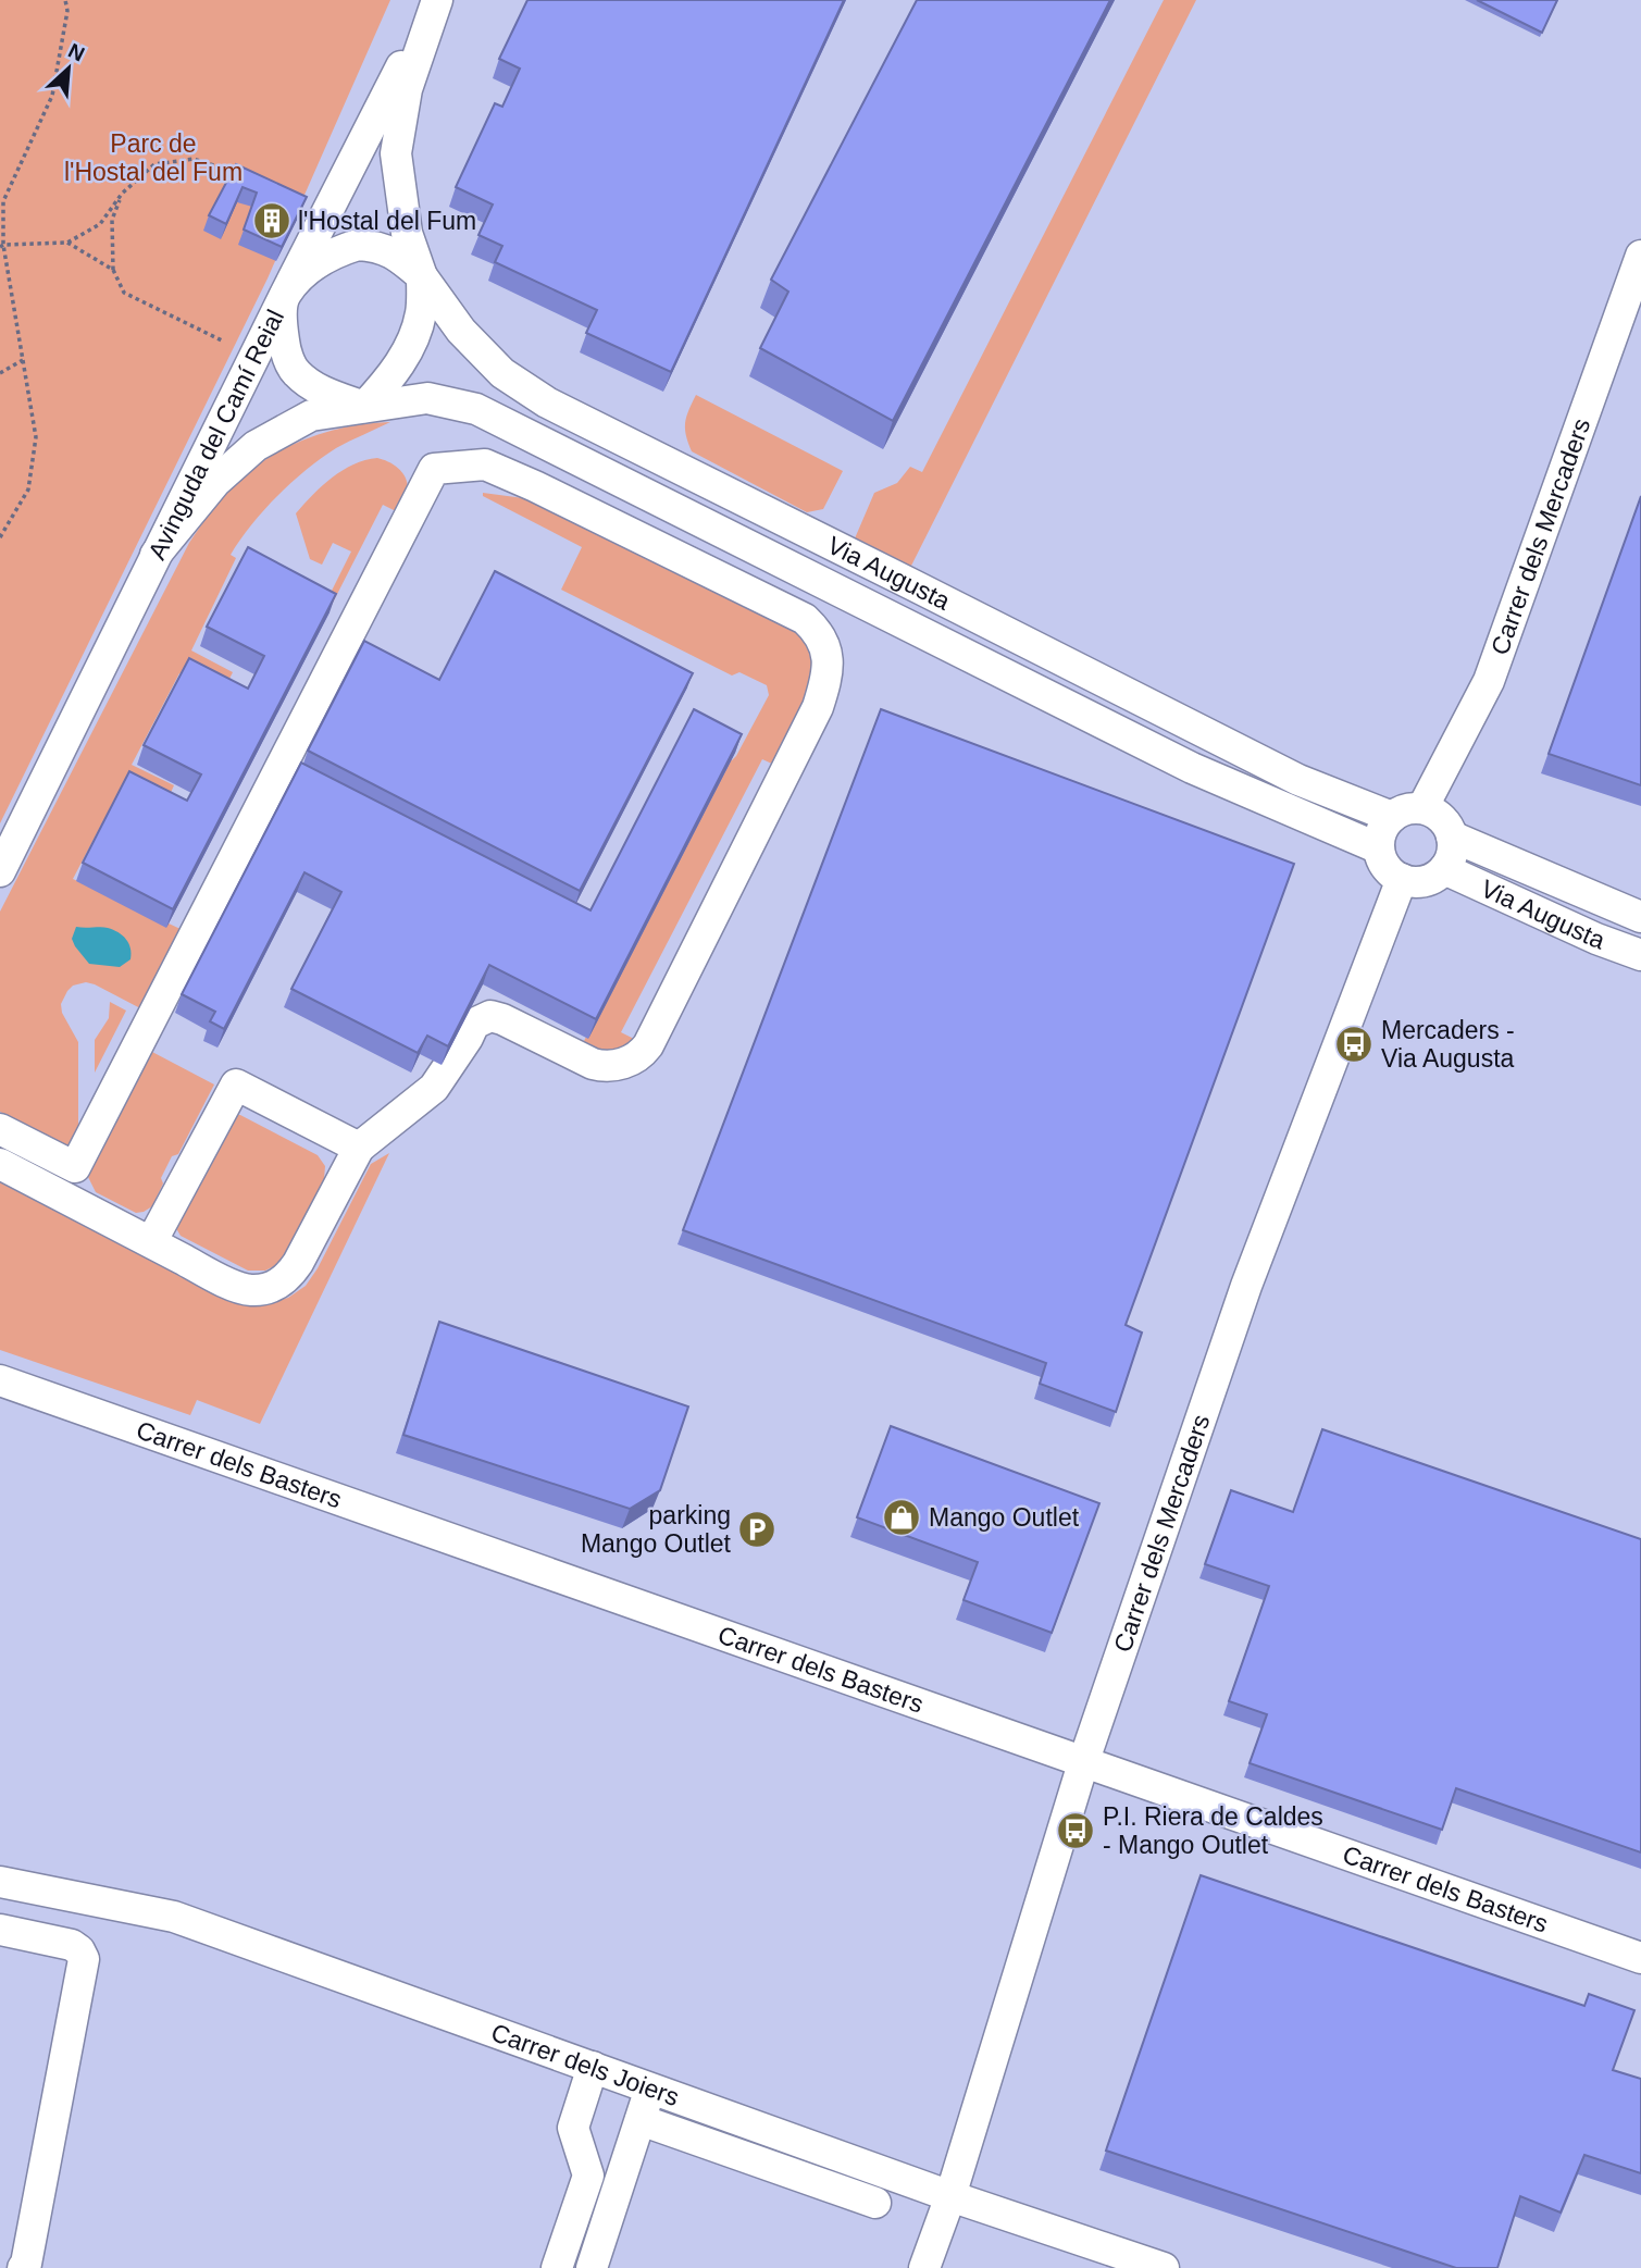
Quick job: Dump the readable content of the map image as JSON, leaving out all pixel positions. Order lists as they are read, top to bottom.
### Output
{
  "streets": {
    "street": [
      "Avinguda del Camí Reial",
      "Carrer dels Mercaders",
      "Via Augusta",
      "Carrer dels Basters",
      "Carrer dels Joiers"
    ]
  },
  "crossings": [
    ["Avinguda del Camí Reial", "Via Augusta"],
    ["Carrer dels Mercaders", "Via Augusta"],
    ["Carrer dels Mercaders", "Carrer dels Basters"],
    ["Carrer dels Mercaders", "Carrer dels Joiers"]
  ],
  "parks": ["Parc de l'Hostal del Fum"],
  "places": {
    "building": ["l'Hostal del Fum"],
    "bus stop": ["Mercaders - Via Augusta", "P.I. Riera de Caldes - Mango Outlet"],
    "shop": ["Mango Outlet"],
    "parking": ["parking Mango Outlet"]
  },
  "north": "top right"
}
